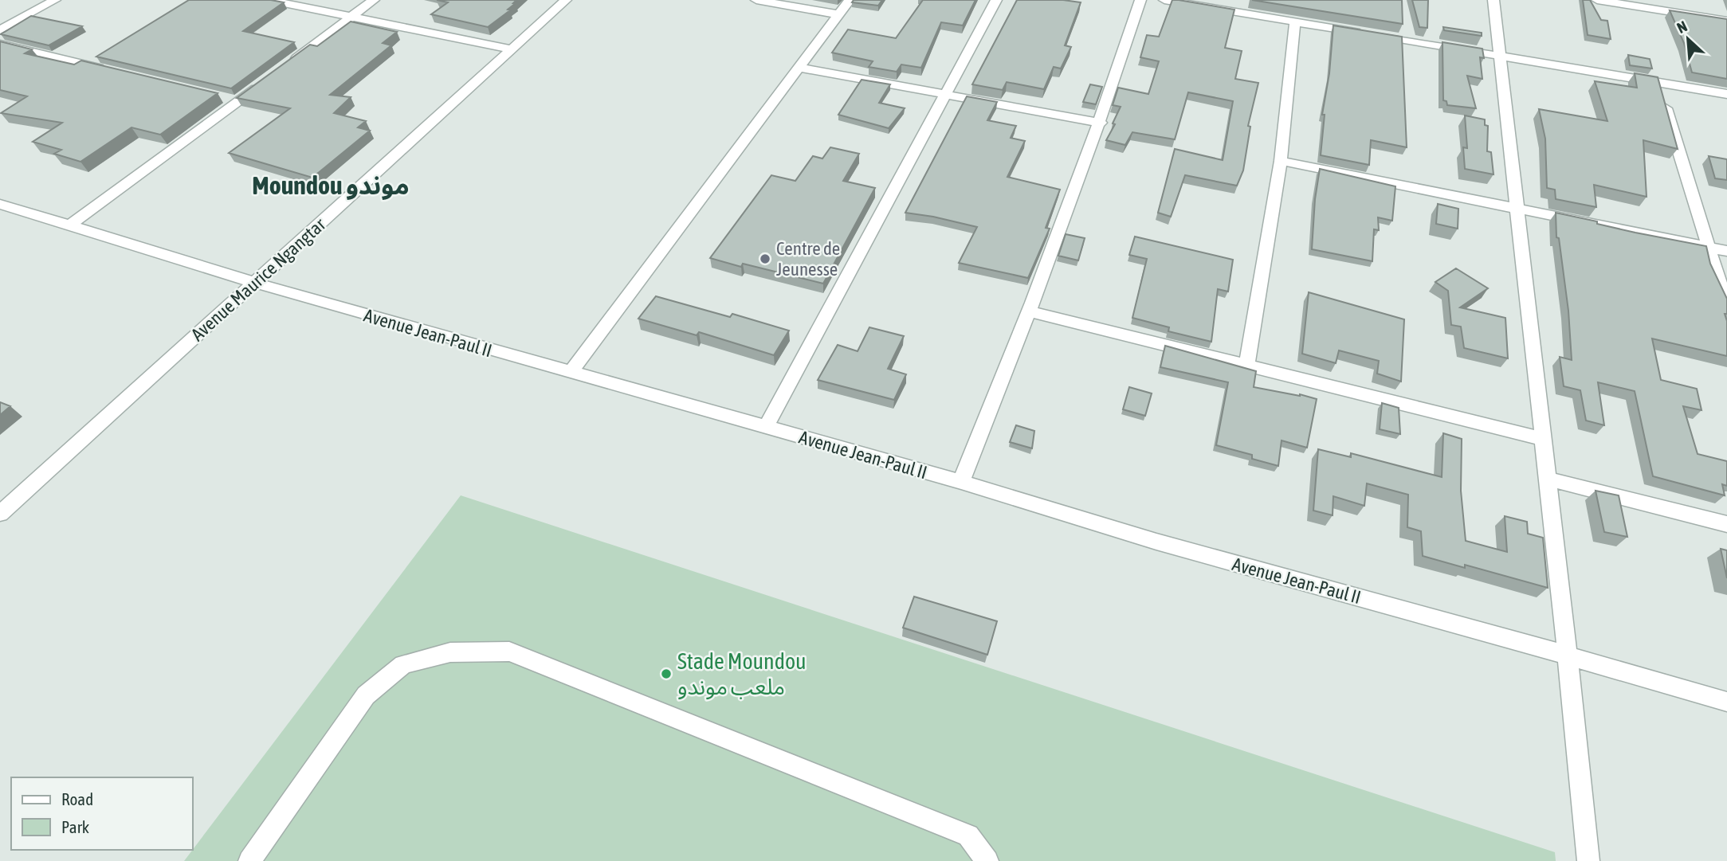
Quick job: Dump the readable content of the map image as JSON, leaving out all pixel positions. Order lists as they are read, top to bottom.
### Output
{
  "streets": {
    "street": ["Avenue Maurice Ngangtar", "Avenue Jean-Paul II"]
  },
  "crossings": [
    ["Avenue Maurice Ngangtar", "Avenue Jean-Paul II"]
  ],
  "districts": ["Moundou موندو"],
  "places": ["Centre de Jeunesse", "Stade Moundou ملعب موندو"],
  "legend": ["Road", "Park"],
  "north": "top left"
}
